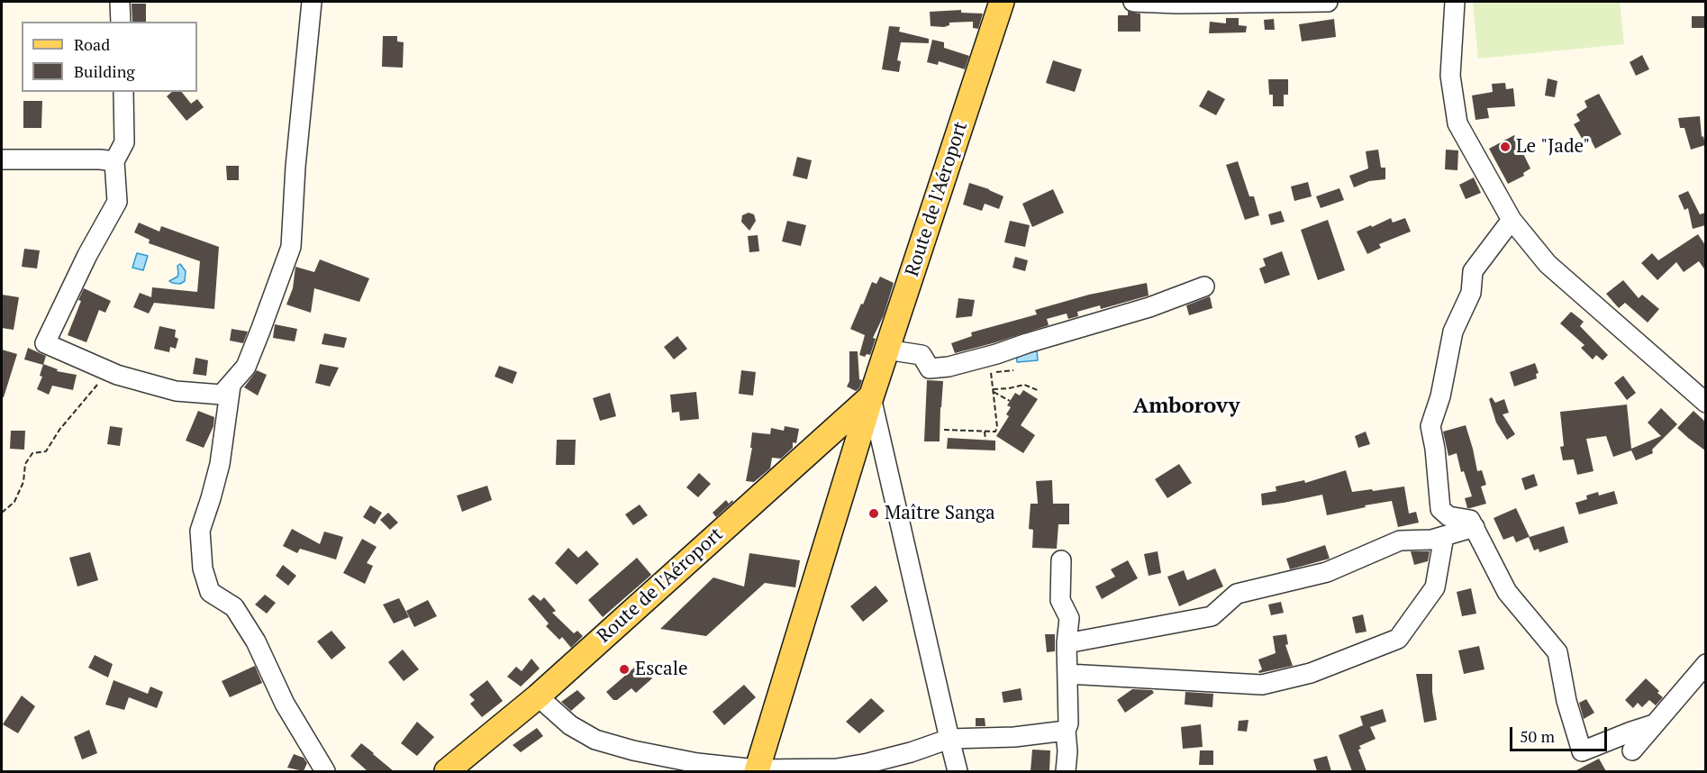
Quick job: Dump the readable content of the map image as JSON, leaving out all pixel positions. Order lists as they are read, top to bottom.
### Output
{
  "streets": {
    "main road": ["Route de l'Aéroport"]
  },
  "districts": ["Amborovy"],
  "places": ["Le \"Jade\"", "Maître Sanga", "Escale"],
  "legend": ["Road", "Building"],
  "scale_bar": "50 m"
}
